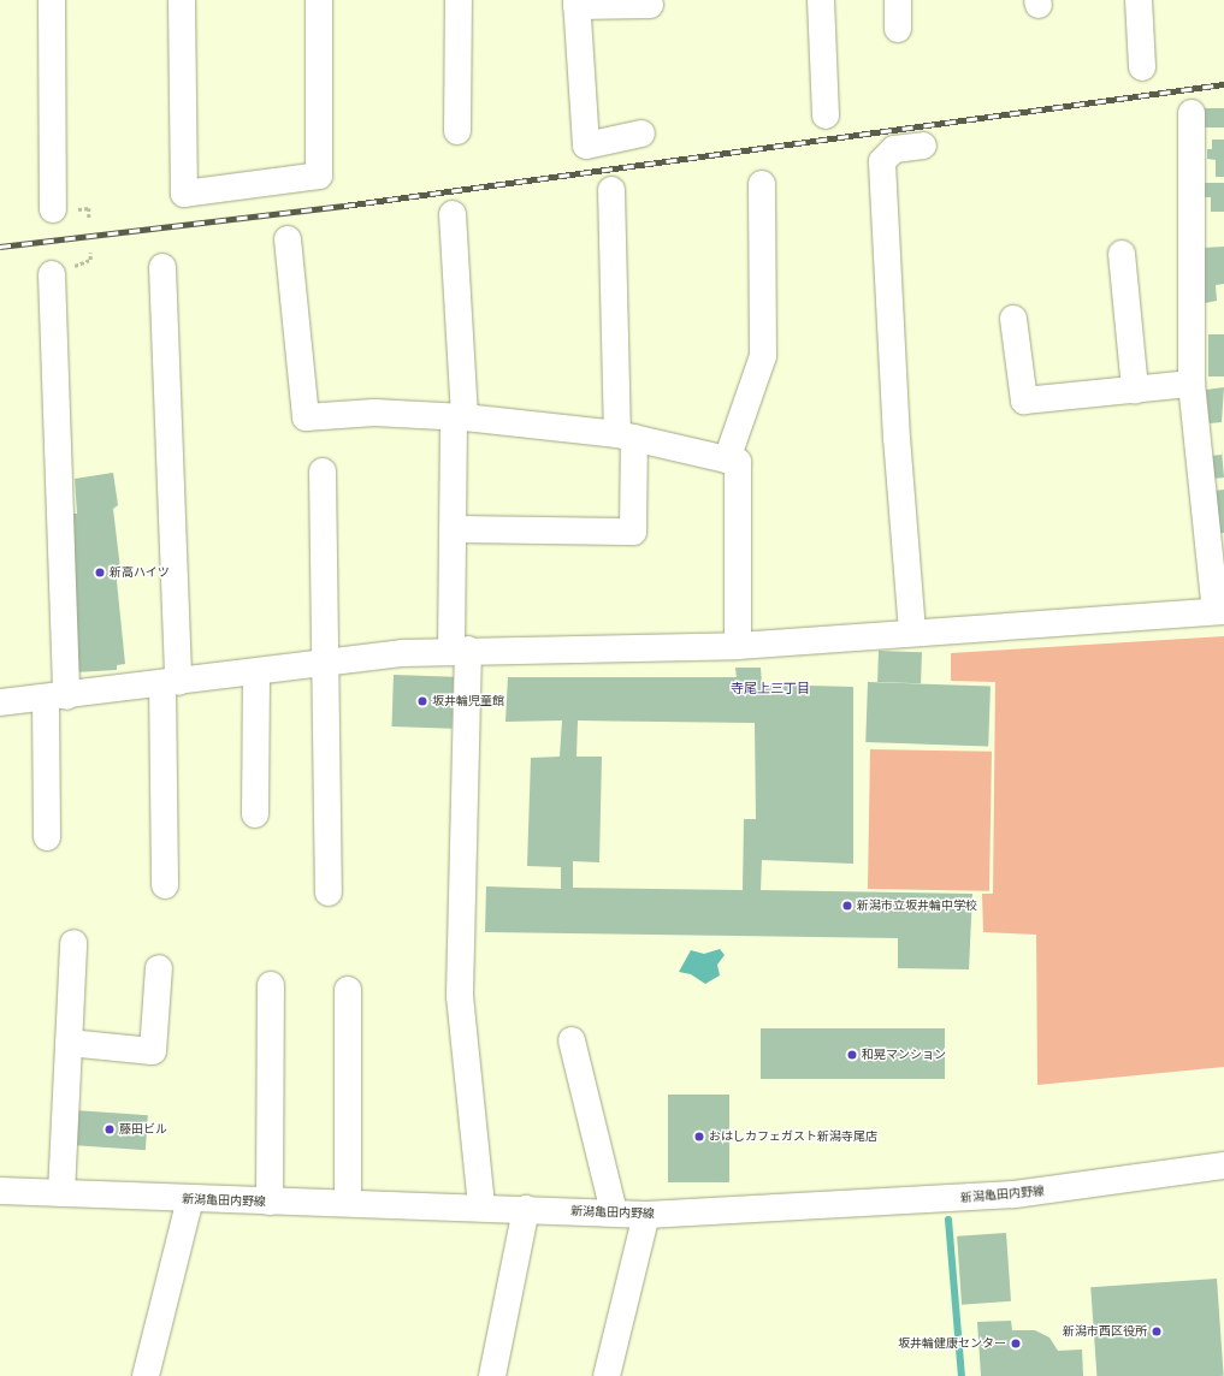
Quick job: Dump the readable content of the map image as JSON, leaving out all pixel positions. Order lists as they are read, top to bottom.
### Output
{
  "streets": {
    "street": ["新潟亀田内野線"]
  },
  "districts": ["寺尾上三丁目"],
  "places": [
    "新高ハイツ",
    "坂井輪児童館",
    "新潟市立坂井輪中学校",
    "和晃マンション",
    "藤田ビル",
    "おはしカフェガスト新潟寺尾店",
    "新潟市西区役所",
    "坂井輪健康センター"
  ]
}
